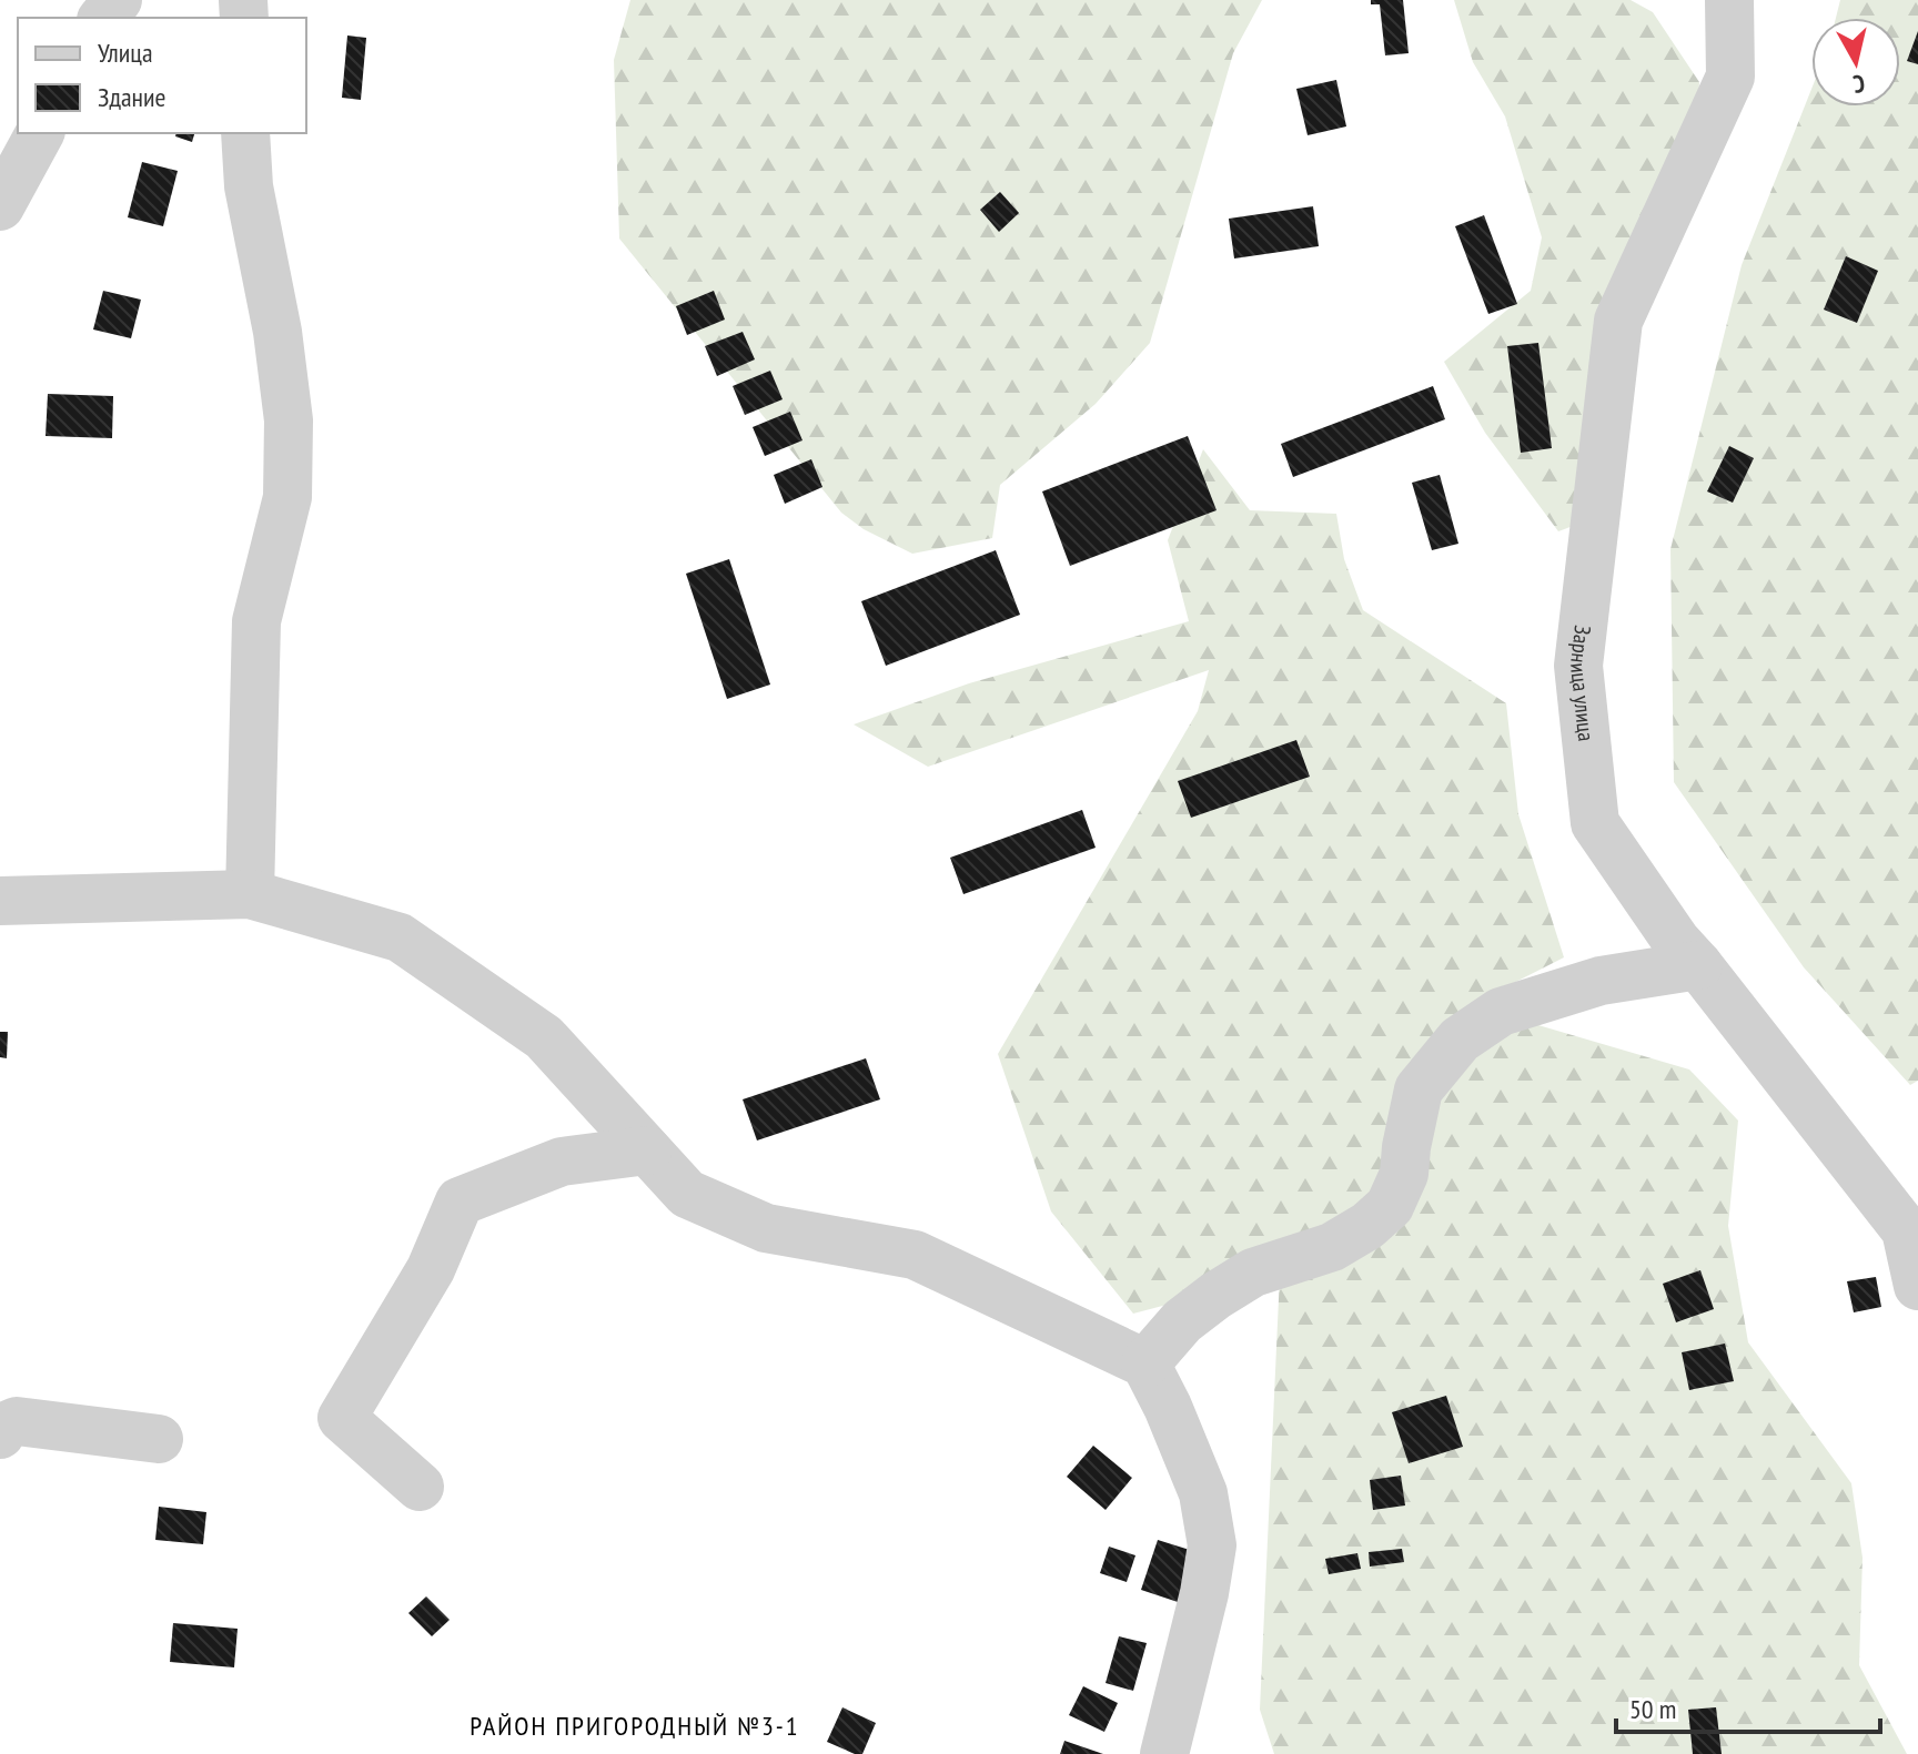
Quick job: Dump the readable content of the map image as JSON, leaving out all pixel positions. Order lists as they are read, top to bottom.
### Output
{
  "streets": {
    "street": ["Зарница улица"]
  },
  "districts": ["РАЙОН ПРИГОРОДНЫЙ №3-1"],
  "legend": ["Улица", "Здание"],
  "scale_bar": "50 m",
  "north": "bottom"
}
